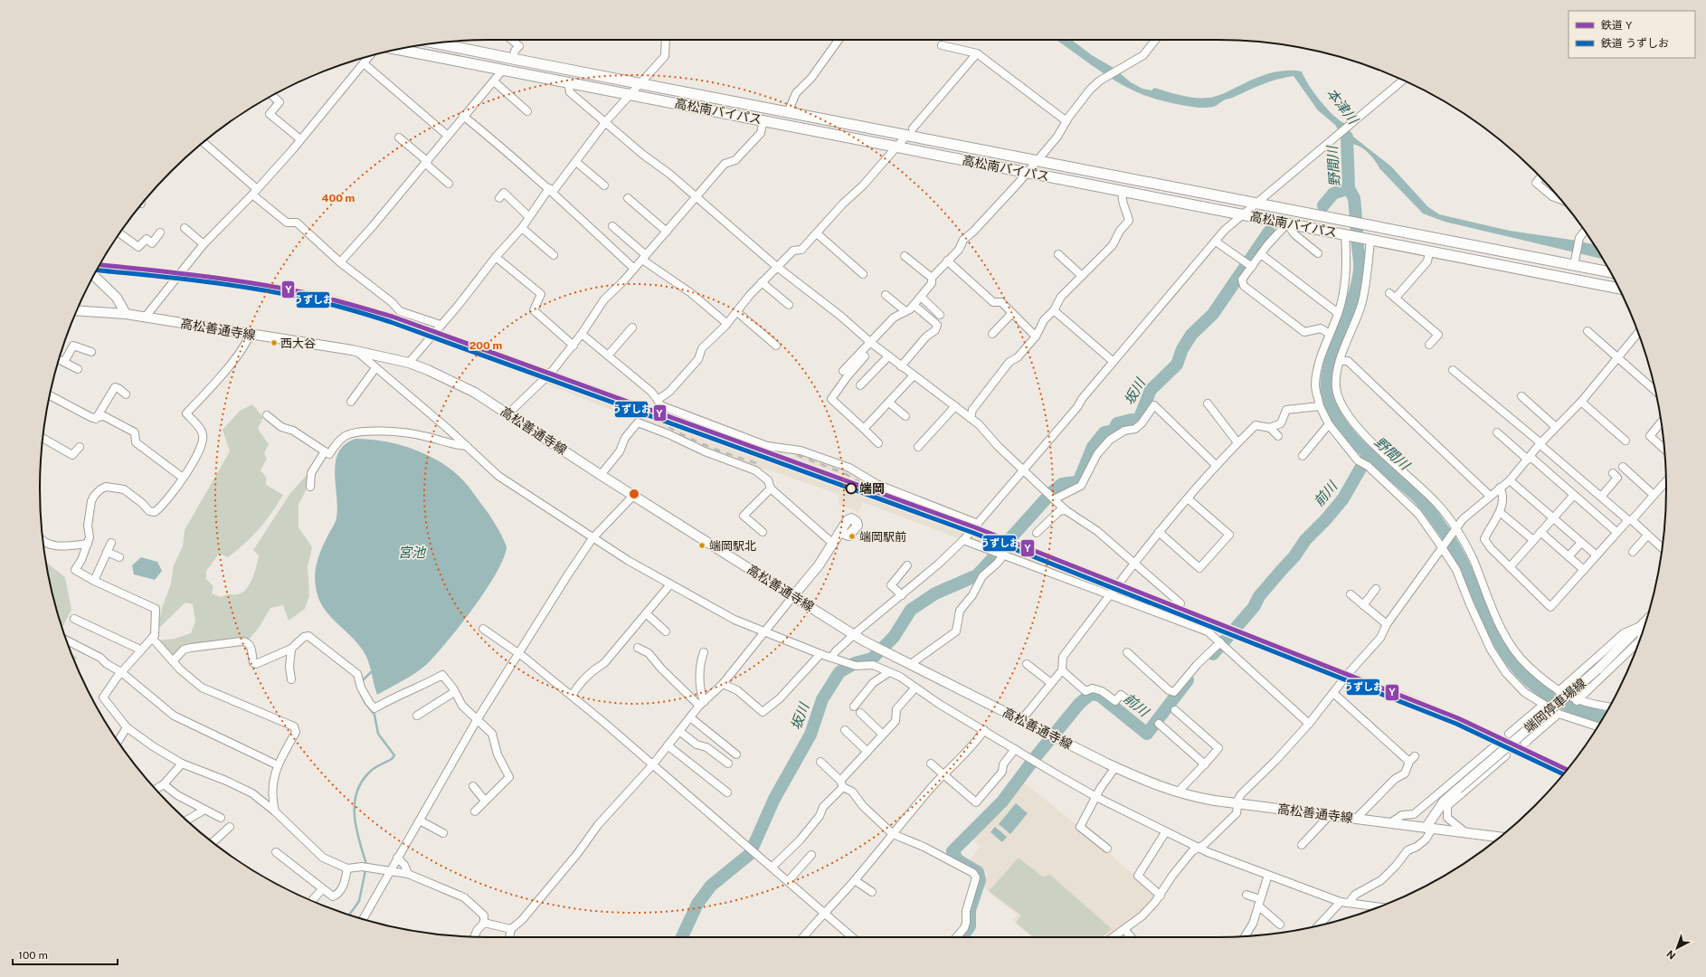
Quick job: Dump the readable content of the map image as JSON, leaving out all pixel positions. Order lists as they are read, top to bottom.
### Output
{
  "streets": {
    "highway": ["高松南バイパス"],
    "main road": ["高松善通寺線", "端岡停車場線"]
  },
  "crossings": [
    ["高松善通寺線", "端岡停車場線"]
  ],
  "water": [
    "本津川",
    "野間川",
    "坂川",
    "前川",
    "宮池"
  ],
  "places": [
    "西大谷",
    "端岡",
    "端岡駅前",
    "端岡駅北"
  ],
  "lines": ["rail line Y", "rail line うずしお"],
  "legend": ["鉄道 Y", "鉄道 うずしお"],
  "scale_bar": "100 m",
  "north": "bottom left",
  "rings": ["400 m", "200 m"]
}
